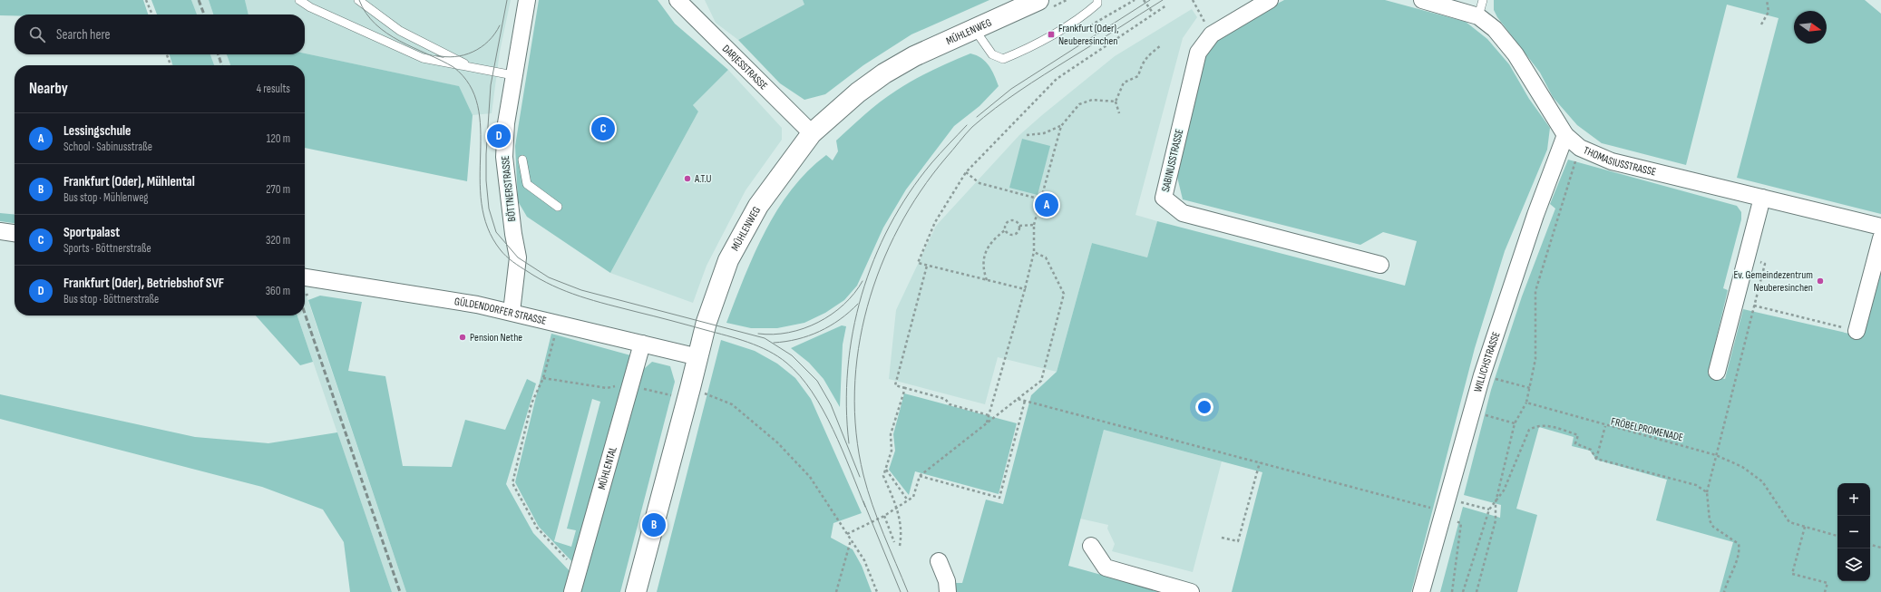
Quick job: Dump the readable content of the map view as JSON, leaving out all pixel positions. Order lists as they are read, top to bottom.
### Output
{
  "streets": {
    "street": [
      "MÜHLENWEG",
      "DARJESSTRASSE",
      "SABINUSSTRASSE",
      "THOMASIUSSTRASSE",
      "BÖTTNERSTRASSE",
      "GÜLDENDORFER STRASSE",
      "WILLICHSTRASSE",
      "MÜHLENTAL"
    ],
    "path": ["FRÖBELPROMENADE"]
  },
  "crossings": [
    ["MÜHLENWEG", "DARJESSTRASSE"],
    ["MÜHLENWEG", "GÜLDENDORFER STRASSE"],
    ["THOMASIUSSTRASSE", "WILLICHSTRASSE"],
    ["BÖTTNERSTRASSE", "GÜLDENDORFER STRASSE"],
    ["GÜLDENDORFER STRASSE", "MÜHLENTAL"]
  ],
  "places": {
    "transit": ["Frankfurt (Oder), Neuberesinchen"],
    "other": ["A.T.U", "Ev. Gemeindezentrum Neuberesinchen", "Pension Nethe"]
  },
  "north": "right",
  "page": {
    "search": "Search here",
    "heading": ["Nearby", "4 results"],
    "list": [
      {
        "mark": "A",
        "name": "Lessingschule",
        "note": "School · Sabinusstraße",
        "value": "120 m"
      },
      {
        "mark": "B",
        "name": "Frankfurt (Oder), Mühlental",
        "note": "Bus stop · Mühlenweg",
        "value": "270 m"
      },
      {
        "mark": "C",
        "name": "Sportpalast",
        "note": "Sports · Böttnerstraße",
        "value": "320 m"
      },
      {
        "mark": "D",
        "name": "Frankfurt (Oder), Betriebshof SVF",
        "note": "Bus stop · Böttnerstraße",
        "value": "360 m"
      }
    ],
    "pins": [
      "C",
      "D",
      "A",
      "B"
    ],
    "map_buttons": ["+", "−"]
  }
}
